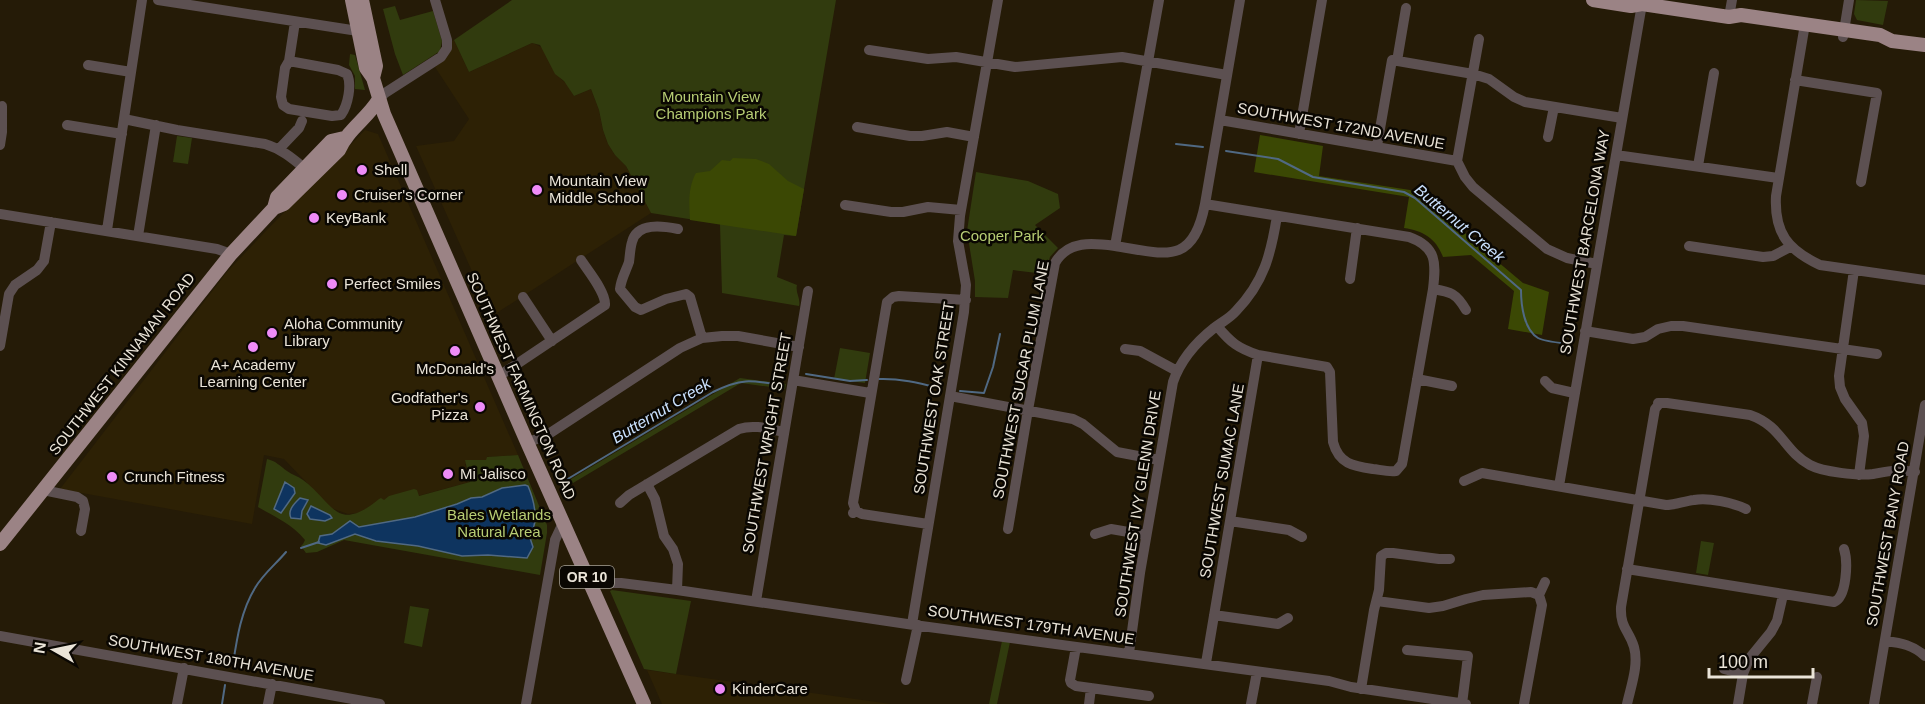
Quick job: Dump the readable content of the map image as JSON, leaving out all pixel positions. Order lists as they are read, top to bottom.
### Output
{
  "streets": {
    "main road": ["SOUTHWEST KINNAMAN ROAD", "SOUTHWEST FARMINGTON ROAD", "OR 10"],
    "street": [
      "SOUTHWEST 172ND AVENUE",
      "SOUTHWEST BARCELONA WAY",
      "SOUTHWEST SUGAR PLUM LANE",
      "SOUTHWEST OAK STREET",
      "SOUTHWEST WRIGHT STREET",
      "SOUTHWEST SUMAC LANE",
      "SOUTHWEST IVY GLENN DRIVE",
      "SOUTHWEST BANY ROAD",
      "SOUTHWEST 179TH AVENUE",
      "SOUTHWEST 180TH AVENUE"
    ]
  },
  "crossings": [
    ["SOUTHWEST 172ND AVENUE", "SOUTHWEST SUGAR PLUM LANE"],
    ["SOUTHWEST KINNAMAN ROAD", "SOUTHWEST FARMINGTON ROAD"],
    ["SOUTHWEST FARMINGTON ROAD", "SOUTHWEST 179TH AVENUE"],
    ["SOUTHWEST OAK STREET", "SOUTHWEST 179TH AVENUE"],
    ["SOUTHWEST WRIGHT STREET", "SOUTHWEST 179TH AVENUE"],
    ["SOUTHWEST SUMAC LANE", "SOUTHWEST 179TH AVENUE"],
    ["SOUTHWEST IVY GLENN DRIVE", "SOUTHWEST 179TH AVENUE"]
  ],
  "water": ["Butternut Creek"],
  "parks": ["Mountain View Champions Park", "Cooper Park", "Bales Wetlands Natural Area"],
  "places": [
    "Shell",
    "Mountain View Middle School",
    "Cruiser's Corner",
    "KeyBank",
    "Perfect Smiles",
    "Aloha Community Library",
    "A+ Academy Learning Center",
    "McDonald's",
    "Godfather's Pizza",
    "Mi Jalisco",
    "Crunch Fitness",
    "KinderCare"
  ],
  "scale_bar": "100 m",
  "north": "left"
}
